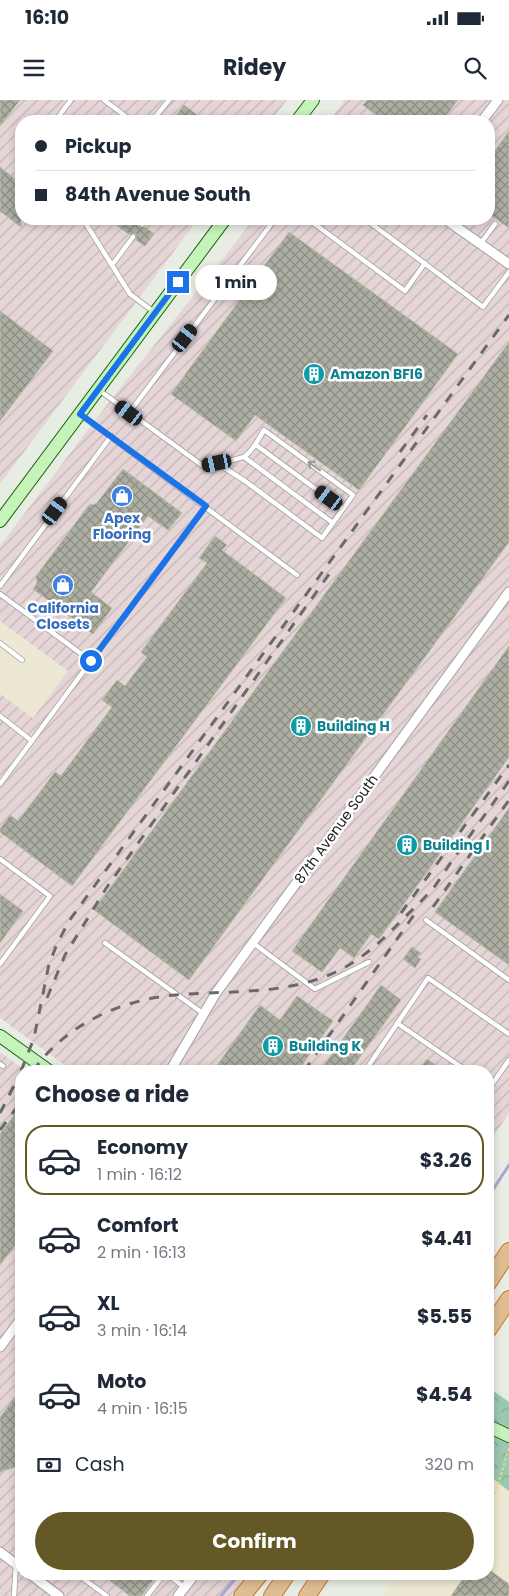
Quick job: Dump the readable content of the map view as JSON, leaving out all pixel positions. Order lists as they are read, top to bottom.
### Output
{
  "streets": {
    "street": ["87th Avenue South"]
  },
  "places": {
    "building": [
      "Amazon BFI6",
      "Building H",
      "Building I",
      "Building K"
    ],
    "shop": ["Apex Flooring", "California Closets"]
  },
  "page": {
    "status": "16:10",
    "header": "Ridey",
    "banner": ["Pickup", "84th Avenue South"],
    "bubble": "1 min",
    "heading": "Choose a ride",
    "list": [
      {
        "name": "Economy",
        "note": "1 min · 16:12",
        "value": "$3.26"
      },
      {
        "name": "Comfort",
        "note": "2 min · 16:13",
        "value": "$4.41"
      },
      {
        "name": "XL",
        "note": "3 min · 16:14",
        "value": "$5.55"
      },
      {
        "name": "Moto",
        "note": "4 min · 16:15",
        "value": "$4.54"
      }
    ],
    "pay": ["Cash", "320 m"],
    "buttons": "Confirm"
  }
}
